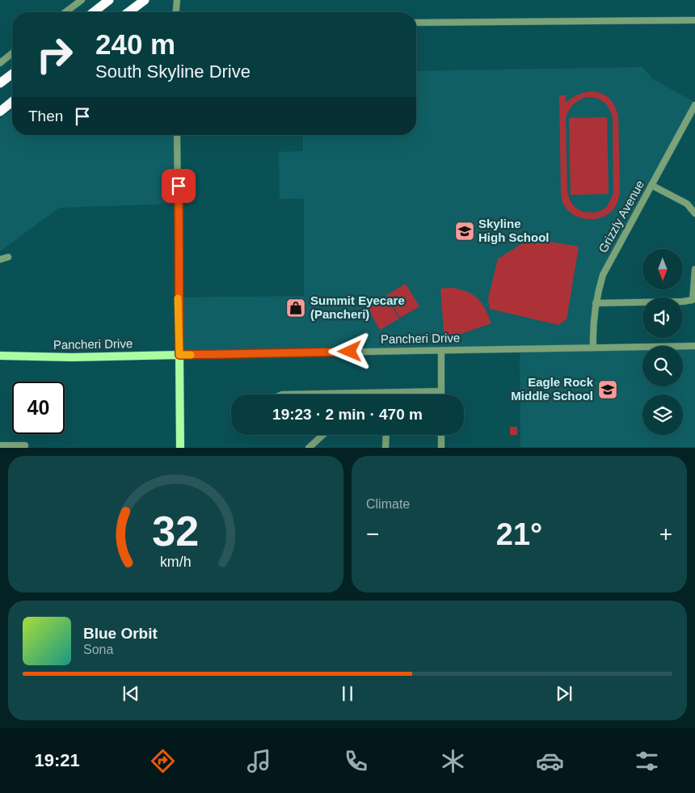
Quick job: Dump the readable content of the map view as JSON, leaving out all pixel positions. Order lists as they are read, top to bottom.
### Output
{
  "streets": {
    "main road": ["Pancheri Drive"],
    "street": ["Grizzly Avenue"]
  },
  "crossings": [
    ["Grizzly Avenue", "Pancheri Drive"]
  ],
  "places": {
    "school or university": ["Skyline High School", "Eagle Rock Middle School"],
    "shop": ["Summit Eyecare (Pancheri)"]
  },
  "north": "bottom",
  "page": {
    "turn": ["240 m", "South Skyline Drive"],
    "then": "Then",
    "limit": "40",
    "trip": "19:23 · 2 min · 470 m",
    "tile": "Climate",
    "heat": ["−", "21°", "+"],
    "song": ["Blue Orbit", "Sona"],
    "tabs": "19:21",
    "gauge": ["32", "km/h"]
  }
}
